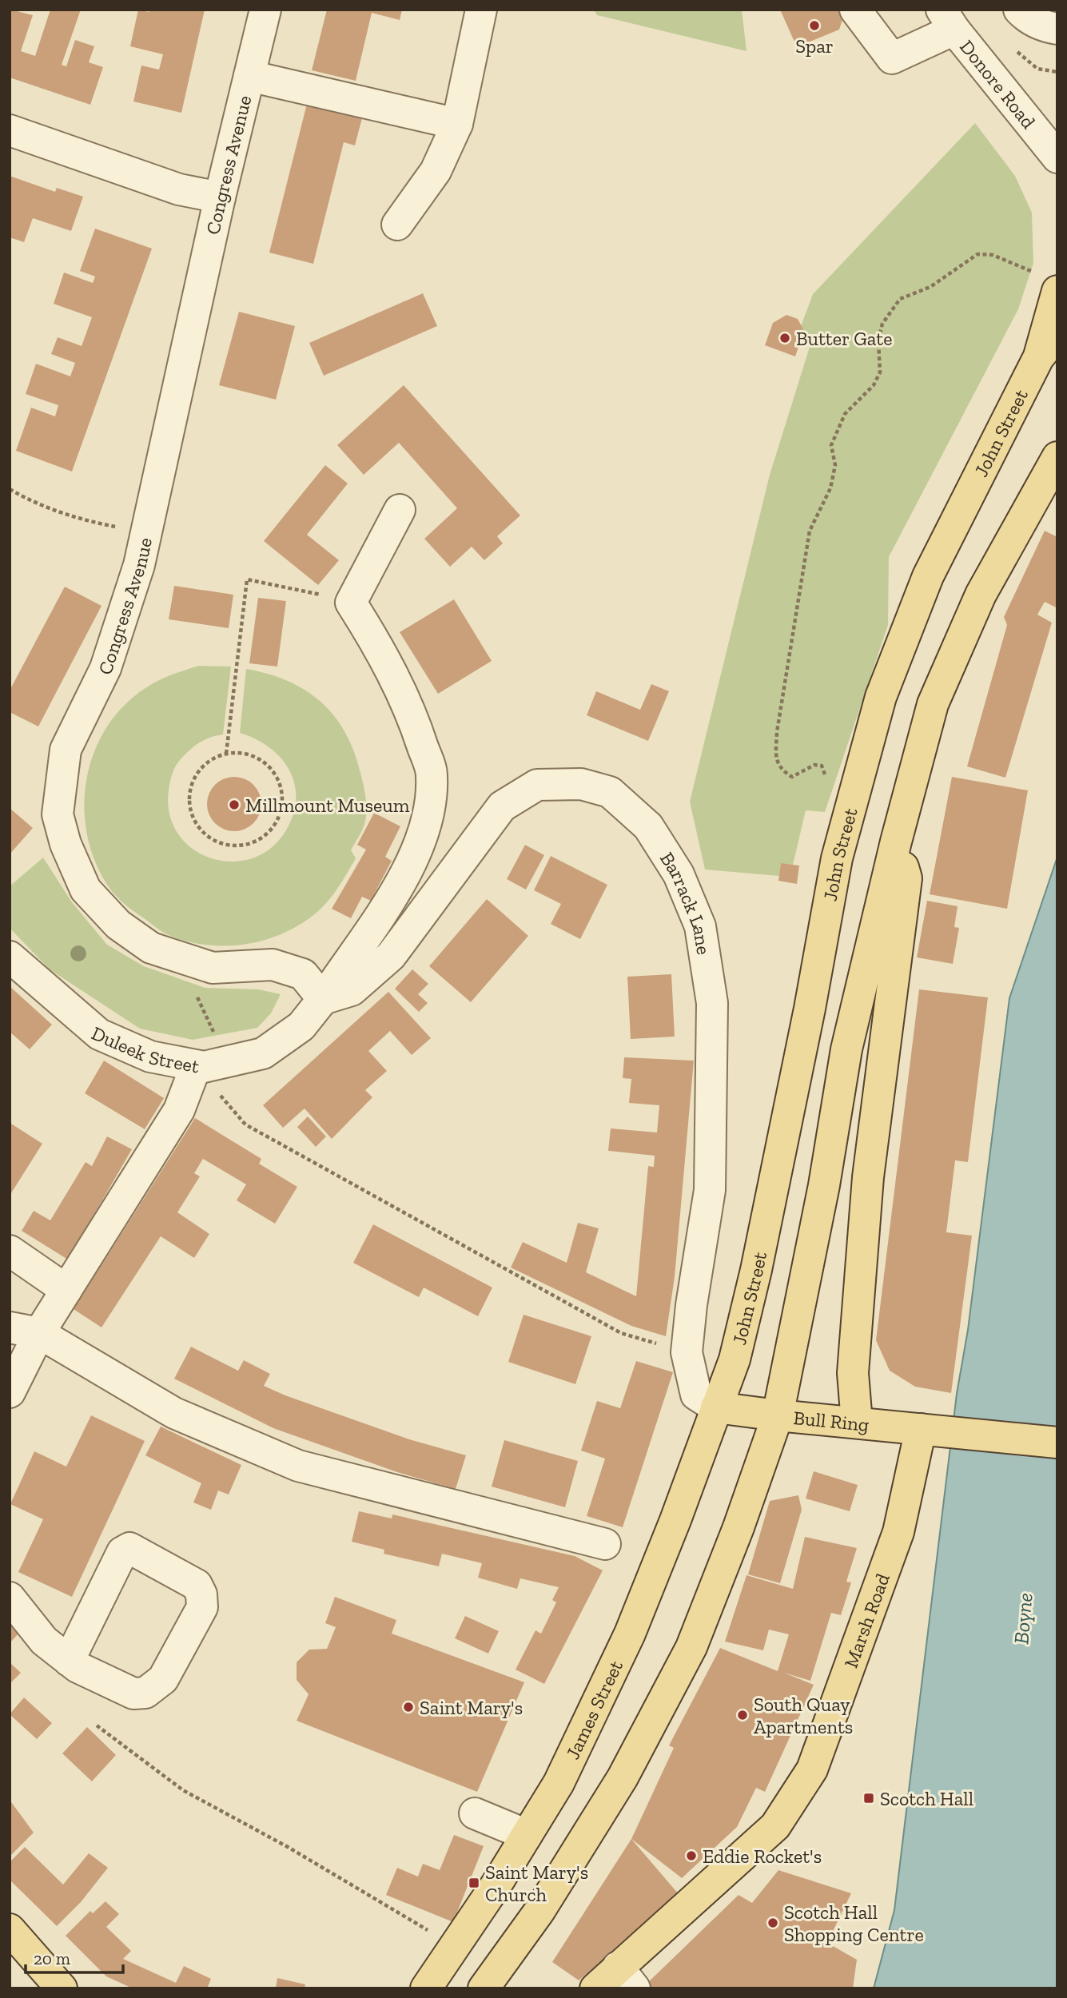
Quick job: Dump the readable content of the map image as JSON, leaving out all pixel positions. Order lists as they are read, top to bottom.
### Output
{
  "streets": {
    "main road": [
      "John Street",
      "Bull Ring",
      "Marsh Road",
      "James Street"
    ],
    "street": [
      "Donore Road",
      "Congress Avenue",
      "Barrack Lane",
      "Duleek Street"
    ]
  },
  "crossings": [
    ["Congress Avenue", "Barrack Lane"],
    ["Congress Avenue", "Duleek Street"],
    ["John Street", "Barrack Lane"],
    ["John Street", "Bull Ring"],
    ["John Street", "James Street"],
    ["Barrack Lane", "Duleek Street"],
    ["Barrack Lane", "Bull Ring"],
    ["Barrack Lane", "James Street"],
    ["Bull Ring", "Marsh Road"],
    ["Bull Ring", "James Street"]
  ],
  "water": ["Boyne"],
  "places": {
    "other": [
      "Spar",
      "Butter Gate",
      "Millmount Museum",
      "Saint Mary's",
      "South Quay Apartments",
      "Eddie Rocket's",
      "Scotch Hall Shopping Centre"
    ],
    "transit": ["Scotch Hall", "Saint Mary's Church"]
  },
  "scale_bar": "20 m"
}
